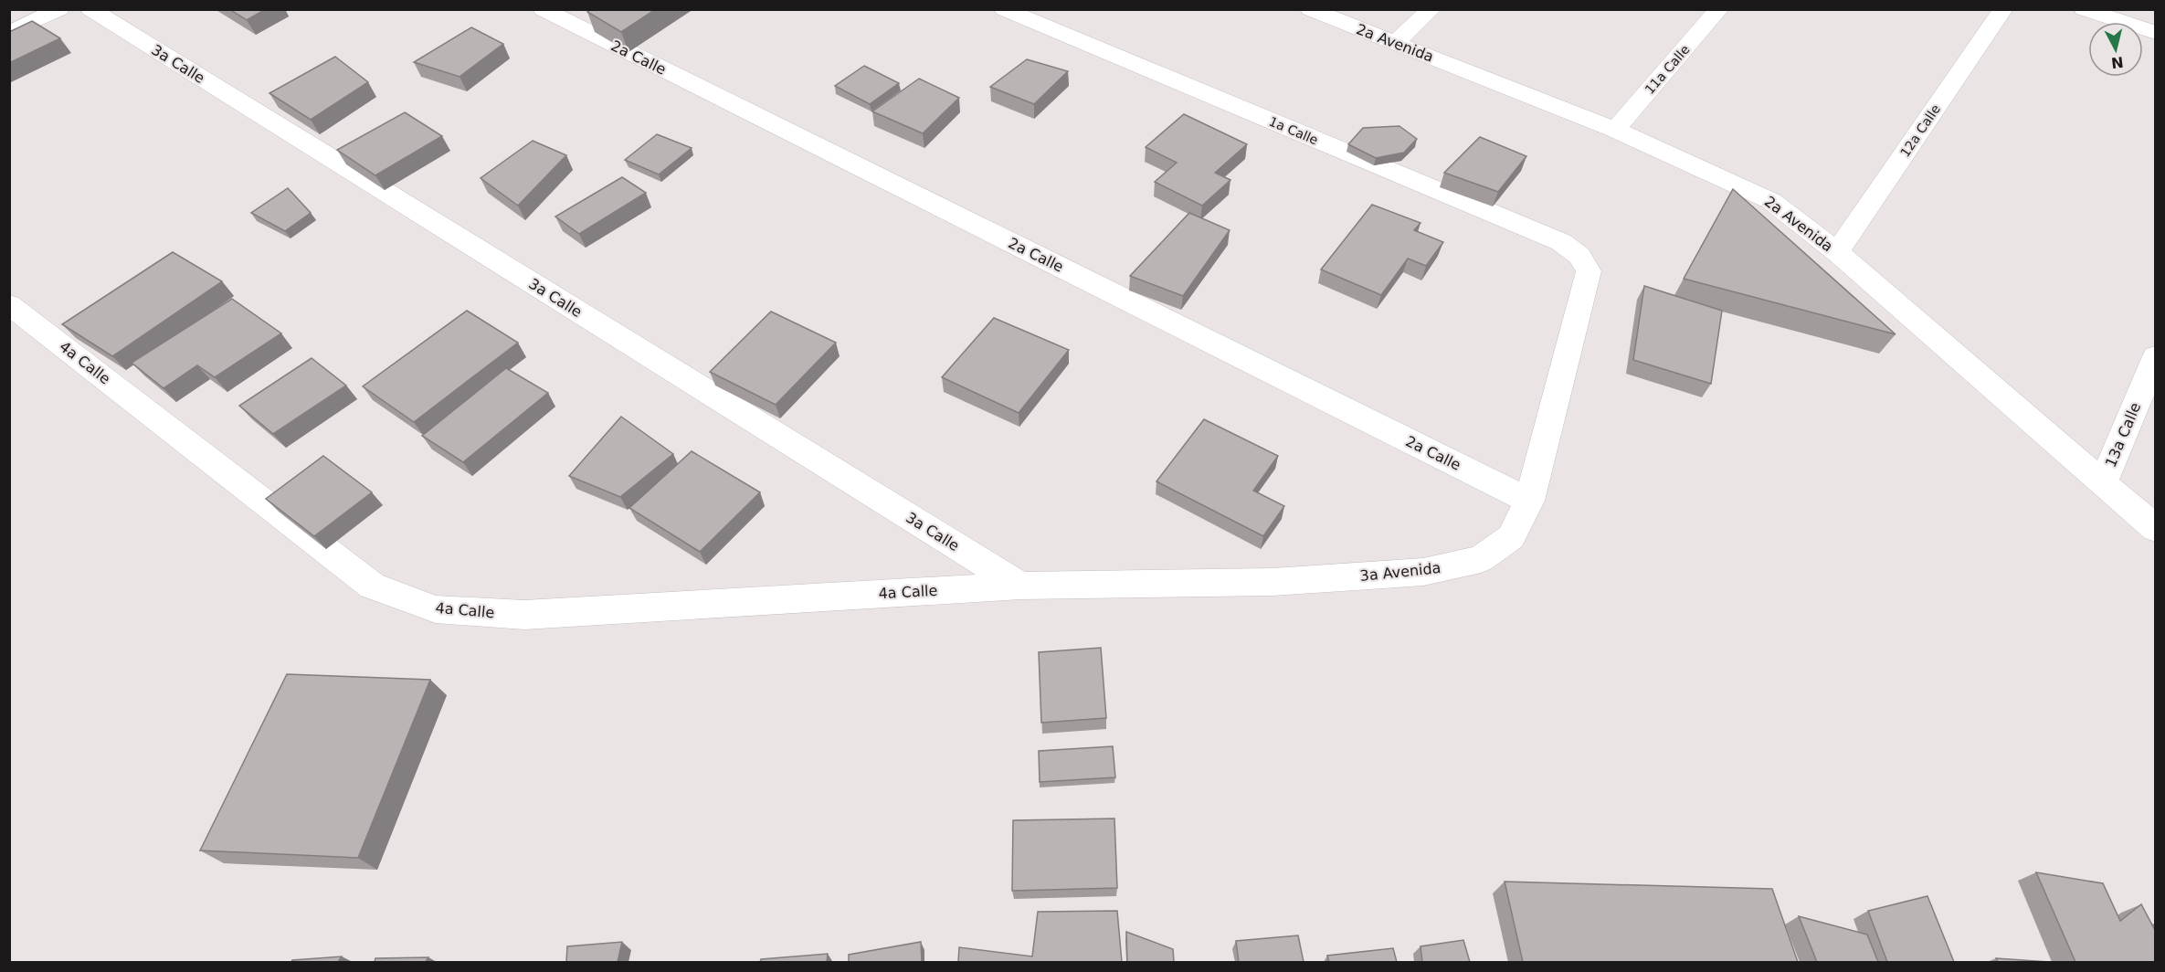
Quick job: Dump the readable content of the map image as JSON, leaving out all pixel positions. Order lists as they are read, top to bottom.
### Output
{
  "streets": {
    "street": [
      "2a Avenida",
      "2a Calle",
      "3a Calle",
      "11a Calle",
      "1a Calle",
      "12a Calle",
      "4a Calle",
      "13a Calle",
      "3a Avenida"
    ]
  },
  "crossings": [
    ["2a Avenida", "11a Calle"],
    ["2a Avenida", "12a Calle"],
    ["2a Avenida", "13a Calle"],
    ["2a Calle", "3a Avenida"],
    ["3a Calle", "4a Calle"],
    ["3a Calle", "3a Avenida"],
    ["1a Calle", "3a Avenida"],
    ["4a Calle", "3a Avenida"]
  ],
  "north": "bottom"
}
